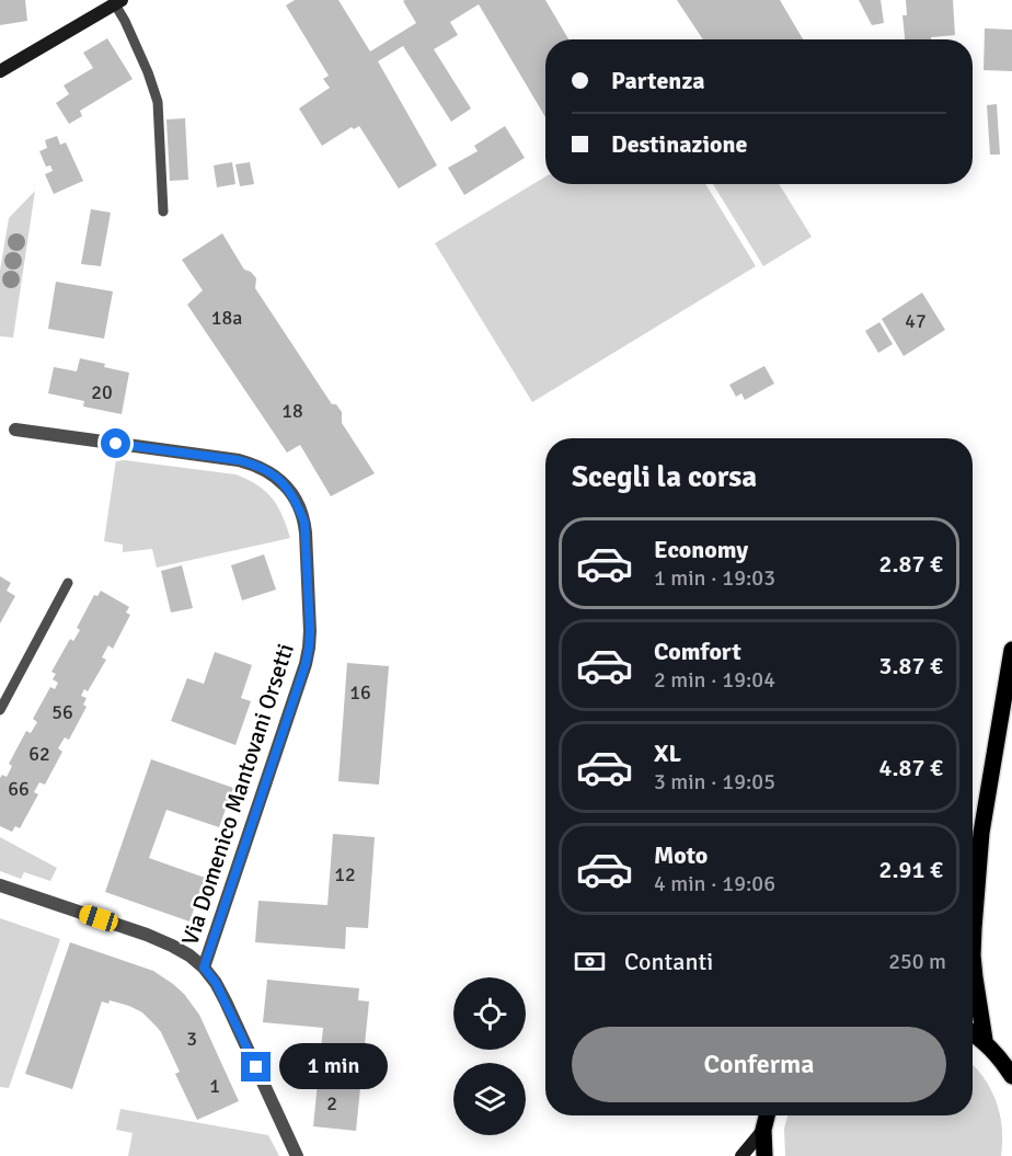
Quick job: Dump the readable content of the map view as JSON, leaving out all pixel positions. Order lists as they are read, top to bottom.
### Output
{
  "streets": {
    "street": ["Via Domenico Mantovani Orsetti"]
  },
  "house_numbers": [
    "18a",
    "47",
    "20",
    "18",
    "16",
    "56",
    "62",
    "66",
    "12",
    "3",
    "1",
    "2"
  ],
  "page": {
    "banner": ["Partenza", "Destinazione"],
    "heading": "Scegli la corsa",
    "list": [
      {
        "name": "Economy",
        "note": "1 min · 19:03",
        "value": "2.87 €"
      },
      {
        "name": "Comfort",
        "note": "2 min · 19:04",
        "value": "3.87 €"
      },
      {
        "name": "XL",
        "note": "3 min · 19:05",
        "value": "4.87 €"
      },
      {
        "name": "Moto",
        "note": "4 min · 19:06",
        "value": "2.91 €"
      }
    ],
    "pay": ["Contanti", "250 m"],
    "buttons": "Conferma",
    "bubble": "1 min"
  }
}
